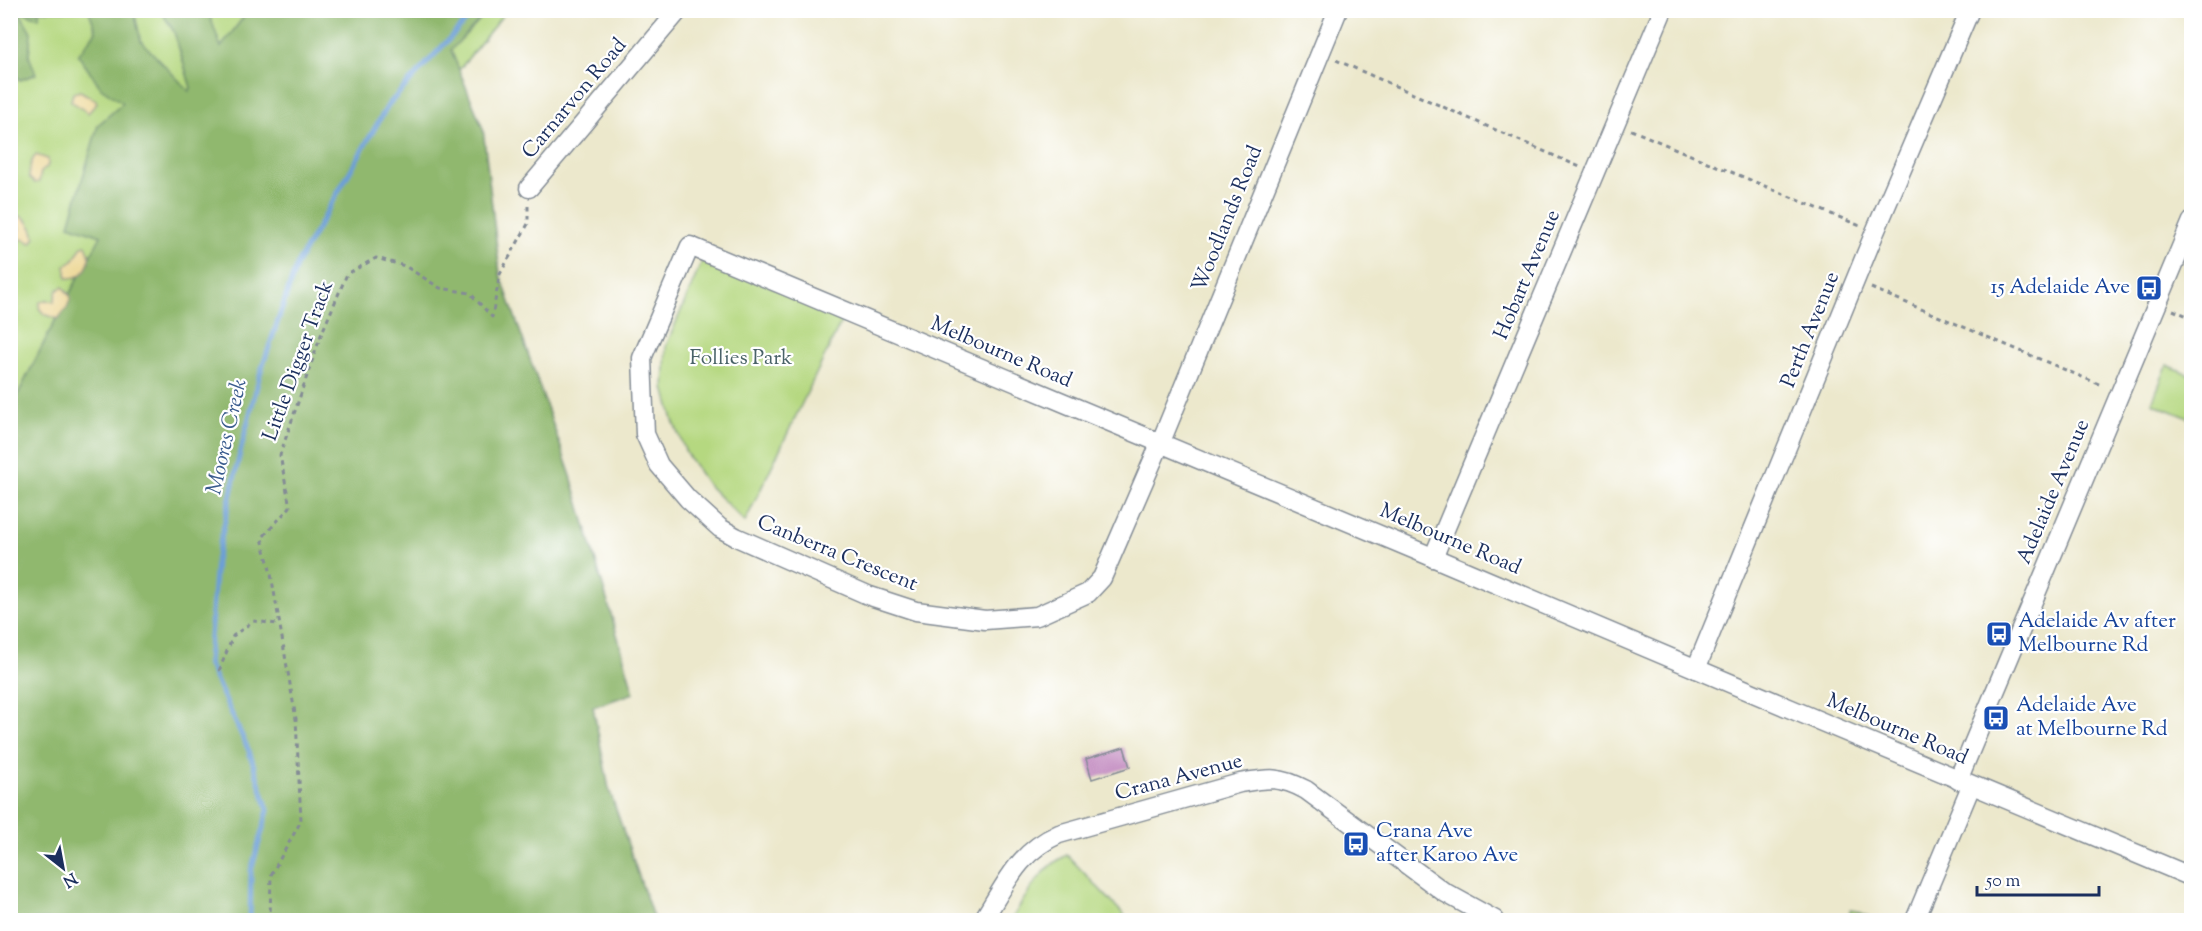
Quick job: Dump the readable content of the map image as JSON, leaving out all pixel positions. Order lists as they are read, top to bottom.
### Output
{
  "streets": {
    "street": [
      "Carnarvon Road",
      "Woodlands Road",
      "Hobart Avenue",
      "Perth Avenue",
      "Melbourne Road",
      "Adelaide Avenue",
      "Canberra Crescent",
      "Crana Avenue"
    ],
    "path": ["Little Digger Track"]
  },
  "crossings": [
    ["Carnarvon Road", "Little Digger Track"],
    ["Woodlands Road", "Melbourne Road"],
    ["Woodlands Road", "Canberra Crescent"],
    ["Hobart Avenue", "Melbourne Road"],
    ["Perth Avenue", "Melbourne Road"],
    ["Melbourne Road", "Adelaide Avenue"],
    ["Melbourne Road", "Canberra Crescent"]
  ],
  "water": ["Moores Creek"],
  "parks": ["Follies Park"],
  "places": {
    "bus stop": [
      "15 Adelaide Ave",
      "Adelaide Av after Melbourne Rd",
      "Adelaide Ave at Melbourne Rd",
      "Crana Ave after Karoo Ave"
    ]
  },
  "scale_bar": "50 m",
  "north": "bottom right"
}
